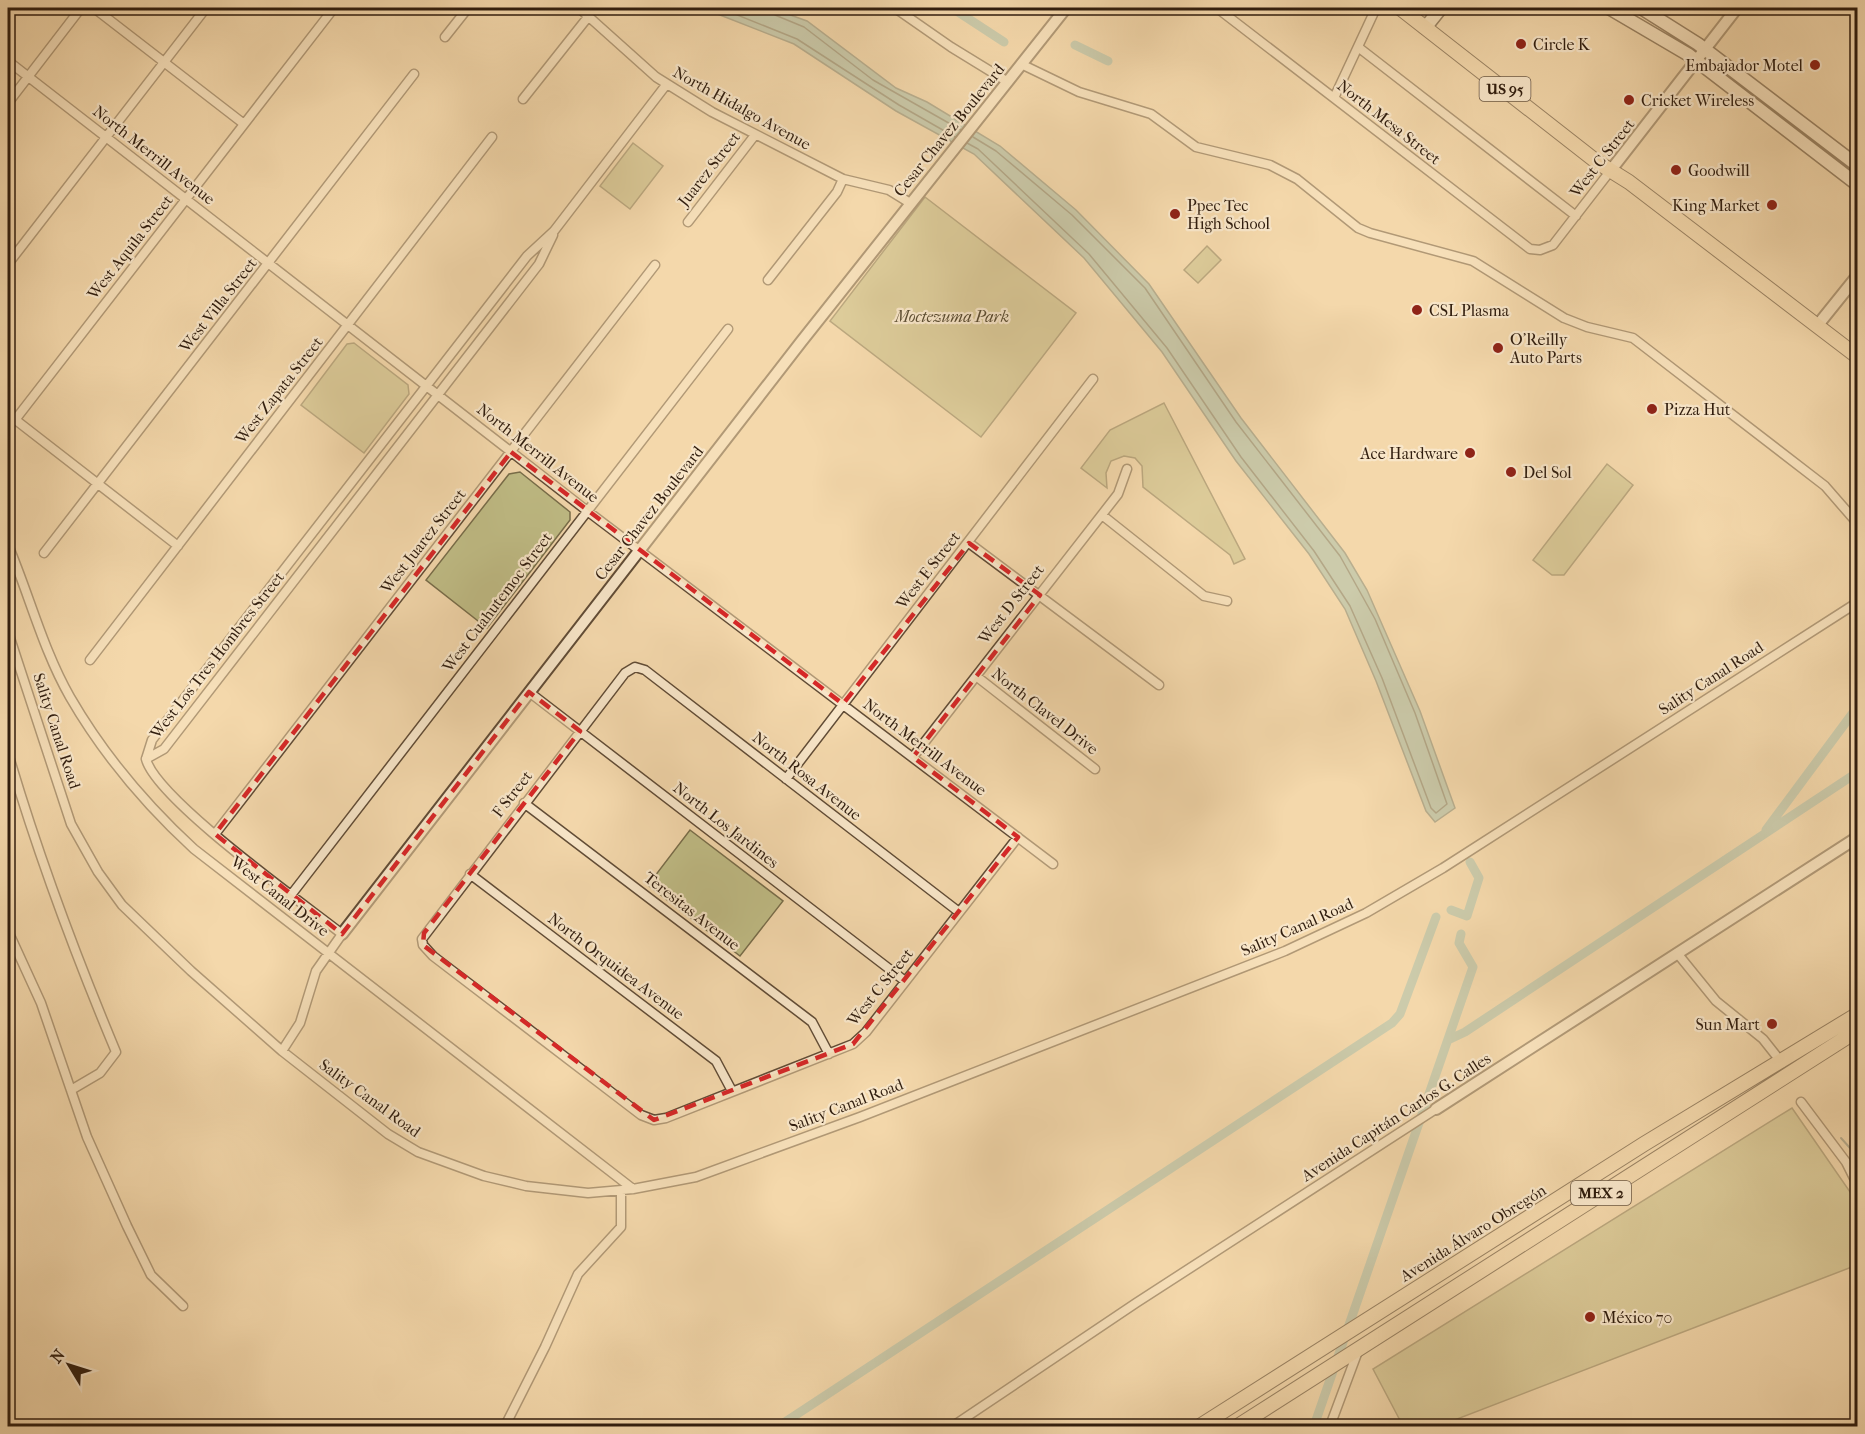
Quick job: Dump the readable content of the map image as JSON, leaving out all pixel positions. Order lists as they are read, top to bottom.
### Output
{
  "streets": {
    "highway": ["US 95", "MEX 2", "Avenida Álvaro Obregón"],
    "street": [
      "North Hidalgo Avenue",
      "North Mesa Street",
      "Cesar Chavez Boulevard",
      "North Merrill Avenue",
      "West C Street",
      "Juarez Street",
      "West Aquila Street",
      "West Villa Street",
      "West Zapata Street",
      "West Juarez Street",
      "West E Street",
      "West Cuahutemoc Street",
      "West D Street",
      "West Los Tres Hombres Street",
      "Sality Canal Road",
      "North Clavel Drive",
      "North Rosa Avenue",
      "F Street",
      "North Los Jardines",
      "West Canal Drive",
      "Teresitas Avenue",
      "North Orquidea Avenue",
      "Avenida Capitán Carlos G. Calles"
    ]
  },
  "crossings": [
    ["US 95", "West C Street"],
    ["North Hidalgo Avenue", "Cesar Chavez Boulevard"],
    ["North Hidalgo Avenue", "Juarez Street"],
    ["North Hidalgo Avenue", "West Los Tres Hombres Street"],
    ["North Mesa Street", "West C Street"],
    ["Cesar Chavez Boulevard", "North Merrill Avenue"],
    ["Cesar Chavez Boulevard", "Sality Canal Road"],
    ["Cesar Chavez Boulevard", "North Los Jardines"],
    ["Cesar Chavez Boulevard", "West Canal Drive"],
    ["North Merrill Avenue", "West C Street"],
    ["North Merrill Avenue", "West Aquila Street"],
    ["North Merrill Avenue", "West Villa Street"],
    ["North Merrill Avenue", "West Zapata Street"],
    ["North Merrill Avenue", "West Juarez Street"],
    ["North Merrill Avenue", "West E Street"],
    ["North Merrill Avenue", "West Cuahutemoc Street"],
    ["North Merrill Avenue", "West D Street"],
    ["North Merrill Avenue", "West Los Tres Hombres Street"],
    ["West C Street", "North Rosa Avenue"],
    ["West C Street", "F Street"],
    ["West C Street", "North Los Jardines"],
    ["West C Street", "Teresitas Avenue"],
    ["West C Street", "North Orquidea Avenue"],
    ["West Juarez Street", "West Canal Drive"],
    ["West E Street", "North Rosa Avenue"],
    ["West Cuahutemoc Street", "West Canal Drive"],
    ["West D Street", "North Clavel Drive"],
    ["West Los Tres Hombres Street", "West Canal Drive"],
    ["Sality Canal Road", "West Canal Drive"],
    ["North Rosa Avenue", "F Street"],
    ["F Street", "North Los Jardines"],
    ["F Street", "Teresitas Avenue"],
    ["F Street", "North Orquidea Avenue"]
  ],
  "parks": ["Moctezuma Park"],
  "places": [
    "Circle K",
    "Embajador Motel",
    "Cricket Wireless",
    "Goodwill",
    "King Market",
    "Ppec Tec High School",
    "CSL Plasma",
    "O'Reilly Auto Parts",
    "Pizza Hut",
    "Ace Hardware",
    "Del Sol",
    "Sun Mart",
    "México 70"
  ],
  "north": "top left"
}
